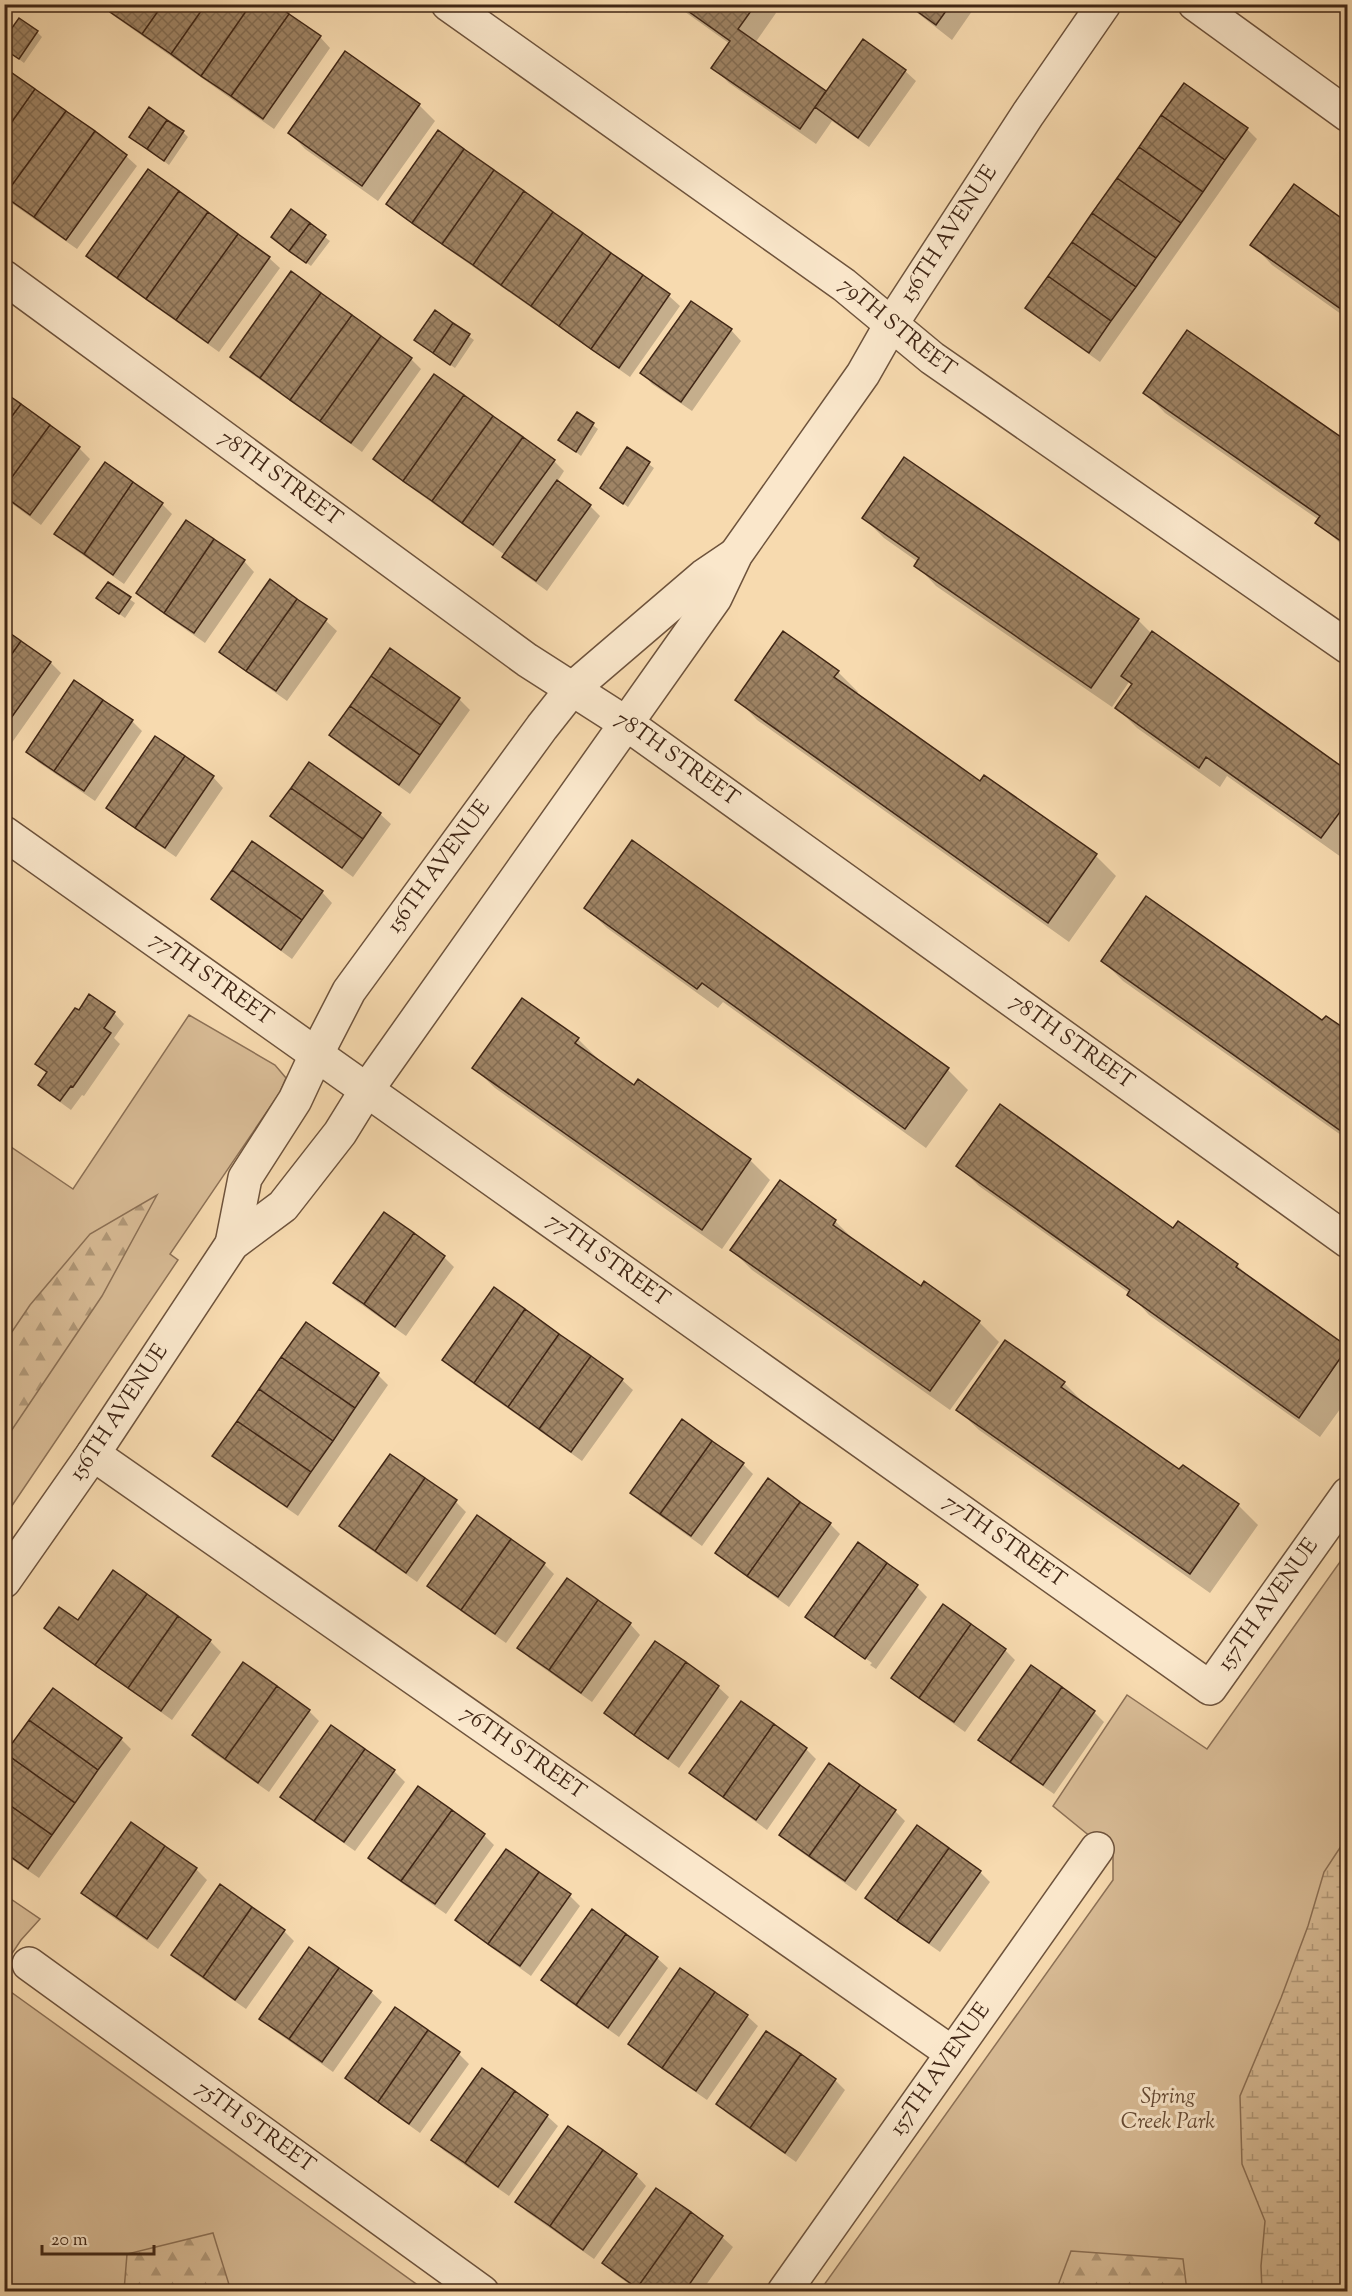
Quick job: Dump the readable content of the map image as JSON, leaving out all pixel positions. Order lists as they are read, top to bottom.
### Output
{
  "streets": {
    "street": [
      "156TH AVENUE",
      "79TH STREET",
      "78TH STREET",
      "77TH STREET",
      "157TH AVENUE",
      "76TH STREET",
      "75TH STREET"
    ]
  },
  "crossings": [
    ["156TH AVENUE", "79TH STREET"],
    ["156TH AVENUE", "78TH STREET"],
    ["156TH AVENUE", "77TH STREET"],
    ["156TH AVENUE", "76TH STREET"],
    ["77TH STREET", "157TH AVENUE"],
    ["157TH AVENUE", "76TH STREET"]
  ],
  "parks": ["Spring Creek Park"],
  "scale_bar": "20 m"
}
